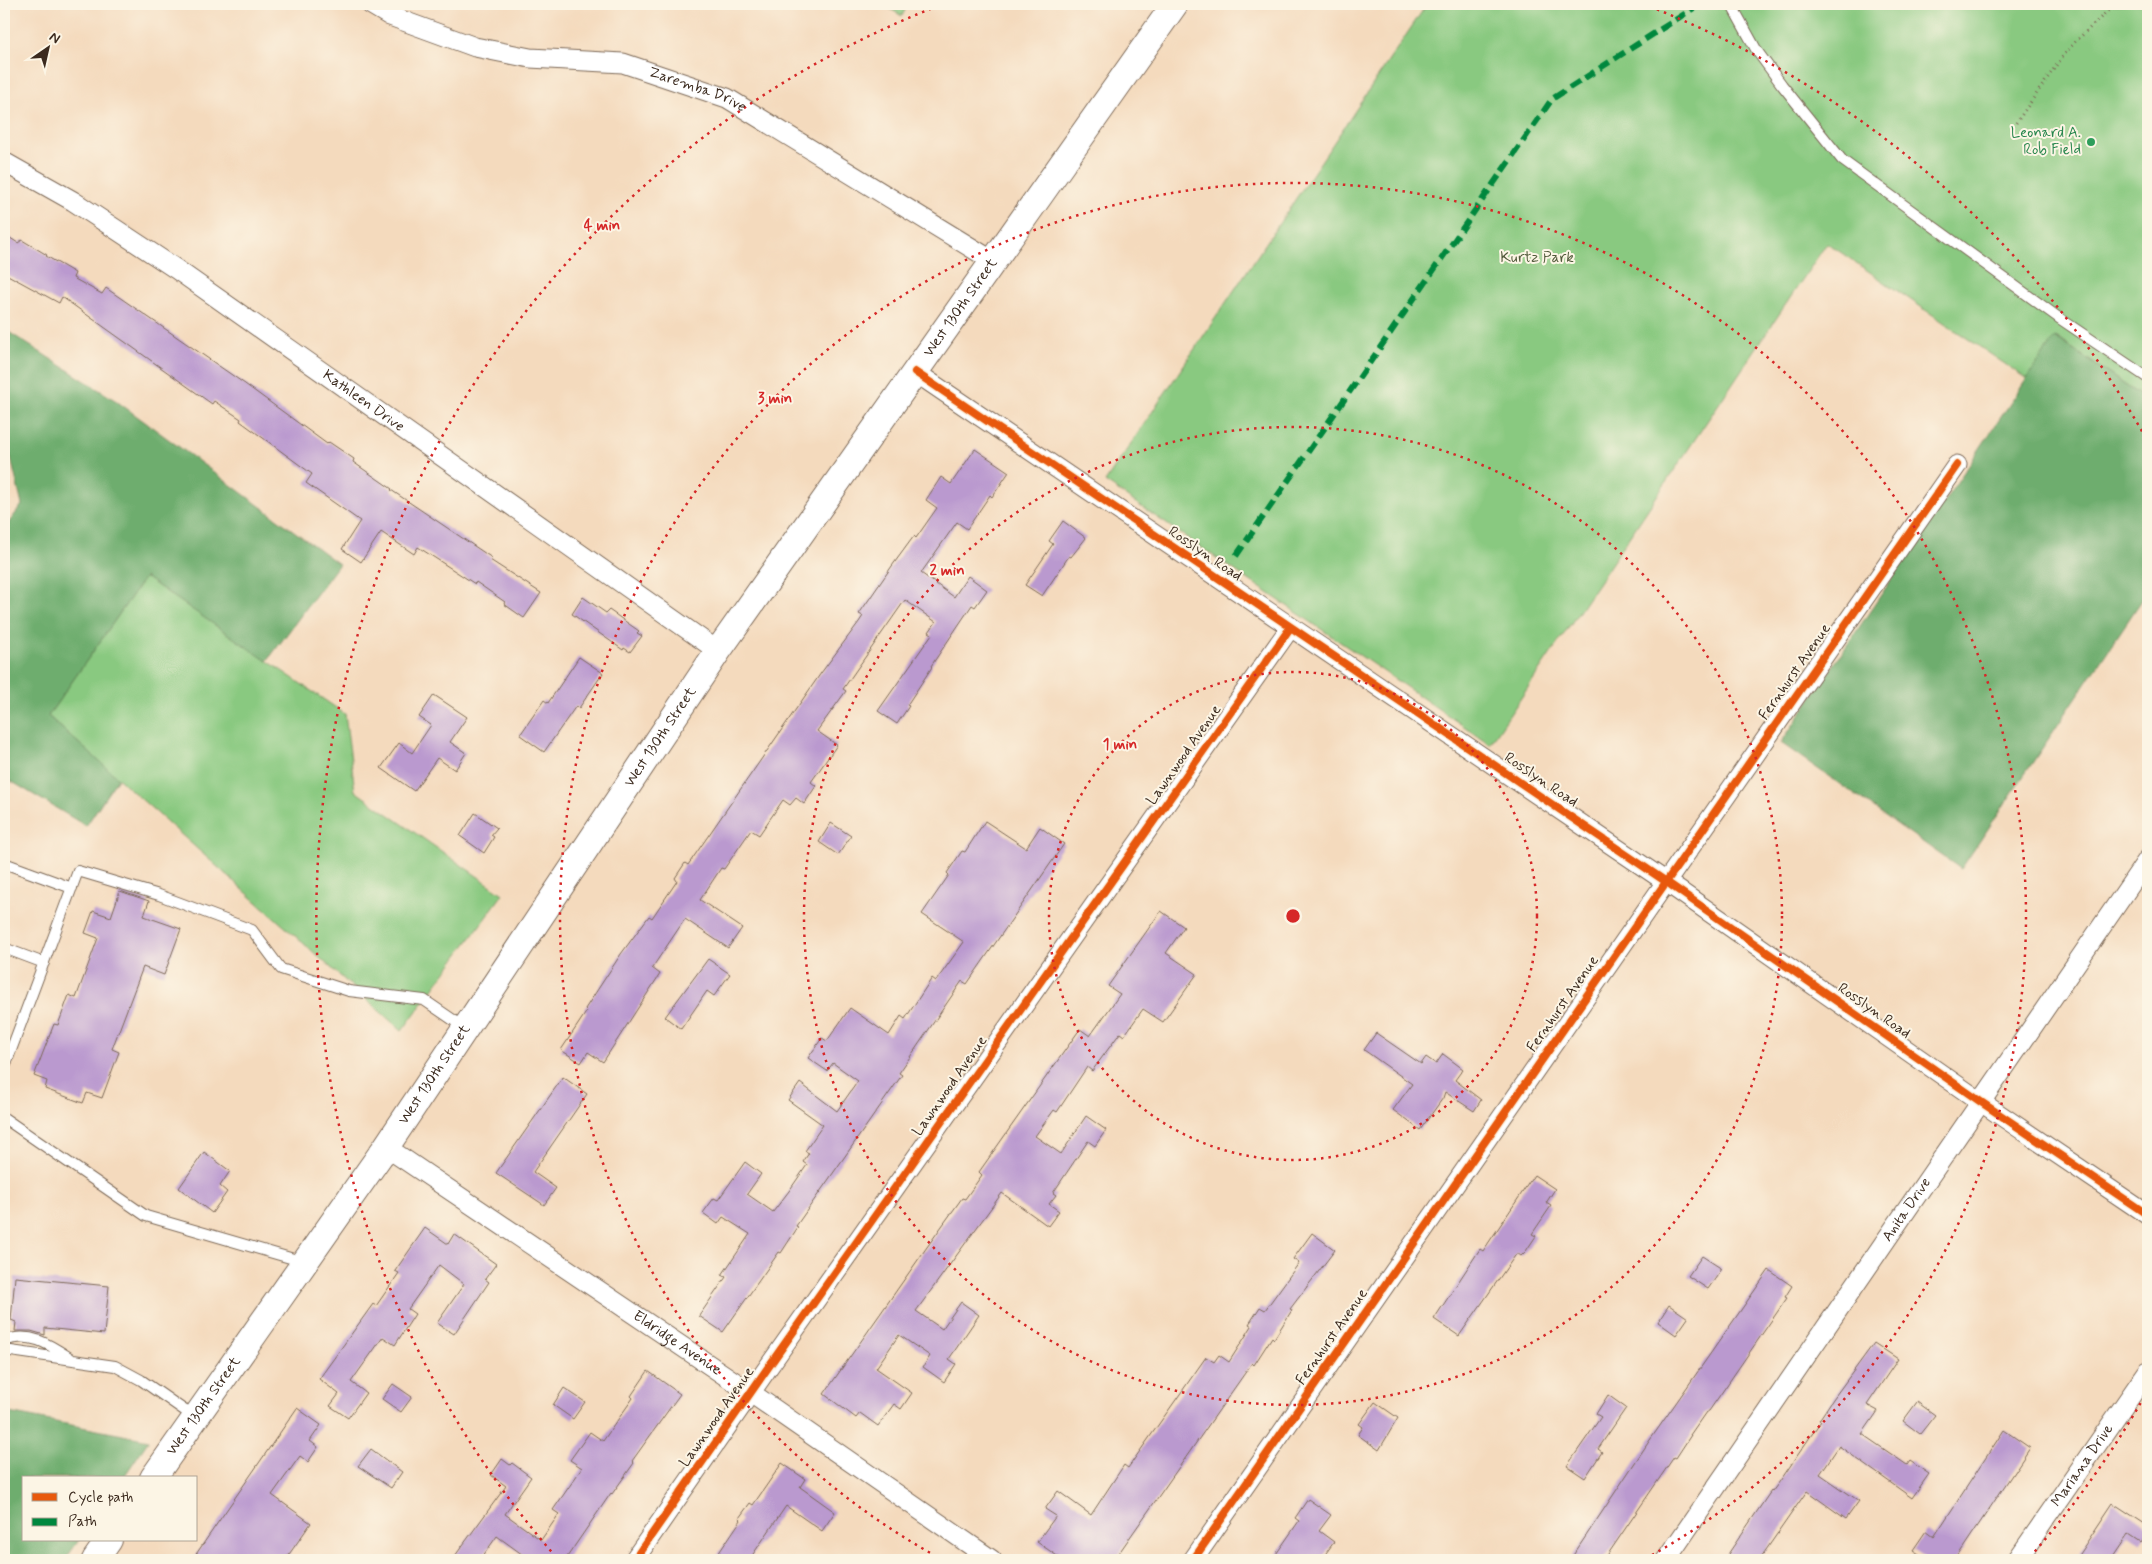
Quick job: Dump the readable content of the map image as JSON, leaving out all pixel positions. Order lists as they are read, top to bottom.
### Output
{
  "streets": {
    "main road": ["West 130th Street"],
    "street": [
      "Zaremba Drive",
      "Kathleen Drive",
      "Rosslyn Road",
      "Fernhurst Avenue",
      "Lawnwood Avenue",
      "Anita Drive",
      "Eldridge Avenue",
      "Mariana Drive"
    ]
  },
  "crossings": [
    ["Zaremba Drive", "West 130th Street"],
    ["West 130th Street", "Kathleen Drive"],
    ["West 130th Street", "Rosslyn Road"],
    ["West 130th Street", "Eldridge Avenue"],
    ["Rosslyn Road", "Fernhurst Avenue"],
    ["Rosslyn Road", "Lawnwood Avenue"],
    ["Rosslyn Road", "Anita Drive"],
    ["Lawnwood Avenue", "Eldridge Avenue"]
  ],
  "parks": ["Kurtz Park"],
  "places": ["Leonard A. Rob Field"],
  "legend": ["Cycle path", "Path"],
  "north": "top right",
  "rings": [
    "4 min",
    "3 min",
    "2 min",
    "1 min"
  ]
}
